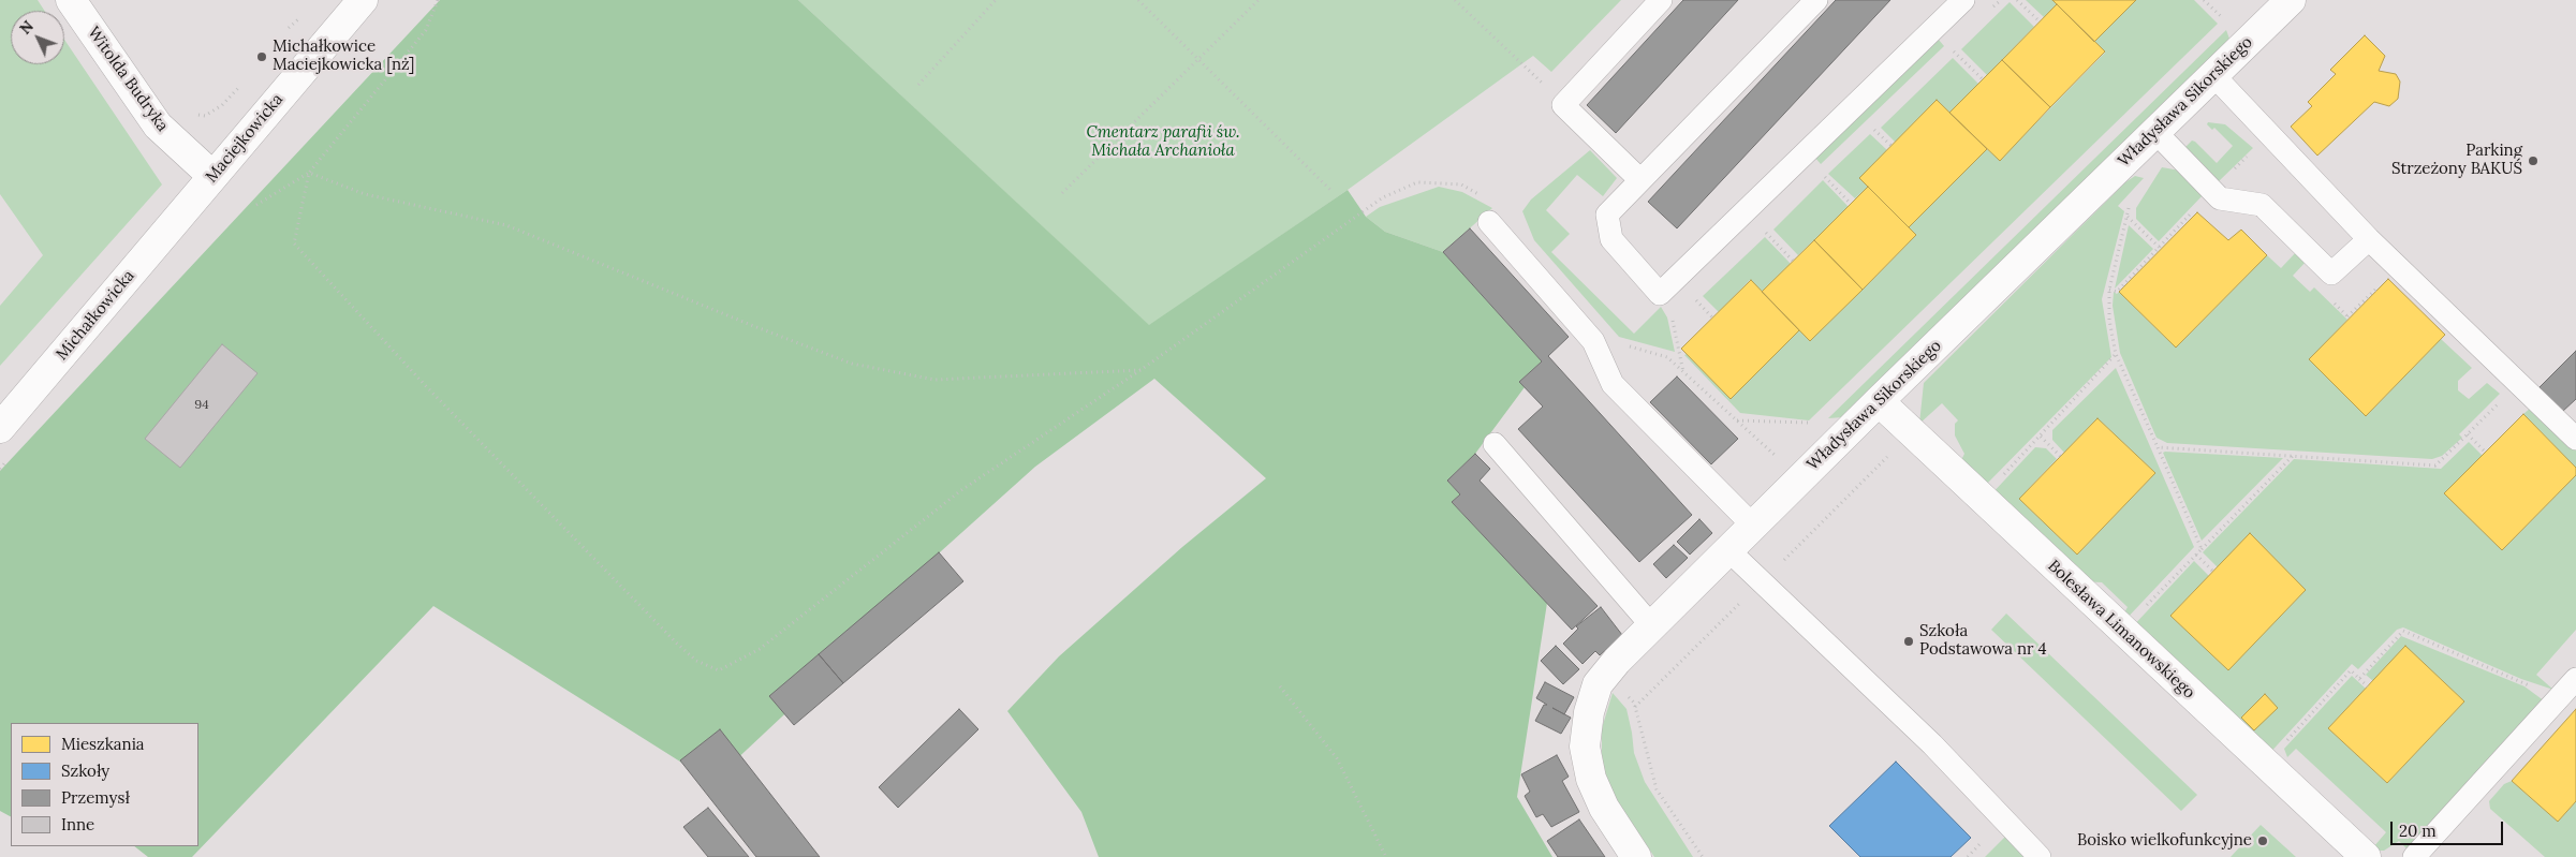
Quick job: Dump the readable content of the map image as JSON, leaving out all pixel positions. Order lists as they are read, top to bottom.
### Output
{
  "streets": {
    "street": [
      "Witolda Budryka",
      "Władysława Sikorskiego",
      "Maciejkowicka",
      "Michałkowicka",
      "Bolesława Limanowskiego"
    ]
  },
  "crossings": [
    ["Witolda Budryka", "Maciejkowicka"],
    ["Władysława Sikorskiego", "Bolesława Limanowskiego"],
    ["Maciejkowicka", "Michałkowicka"]
  ],
  "parks": ["Cmentarz parafii św. Michała Archanioła"],
  "places": [
    "Michałkowice Maciejkowicka [nż]",
    "Parking Strzeżony BAKUŚ",
    "Szkoła Podstawowa nr 4",
    "Boisko wielkofunkcyjne"
  ],
  "house_numbers": ["94"],
  "legend": [
    "Mieszkania",
    "Szkoły",
    "Przemysł",
    "Inne"
  ],
  "scale_bar": "20 m",
  "north": "top left"
}
